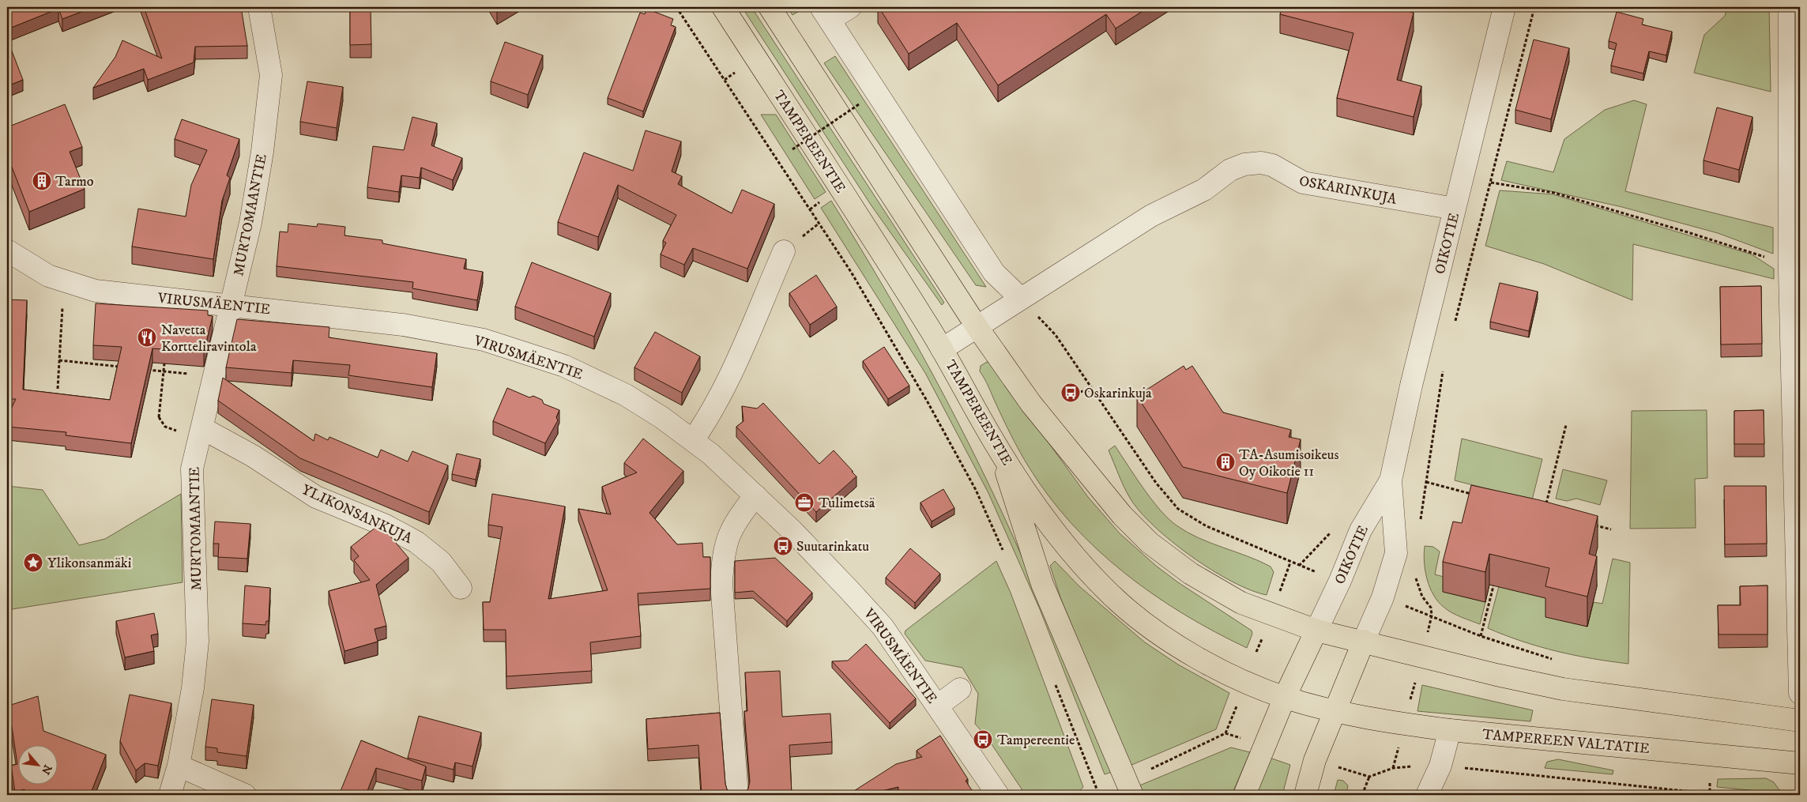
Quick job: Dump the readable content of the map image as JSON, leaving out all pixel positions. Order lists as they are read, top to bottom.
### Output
{
  "streets": {
    "main road": ["TAMPEREENTIE", "TAMPEREEN VALTATIE"],
    "street": [
      "OSKARINKUJA",
      "MURTOMAANTIE",
      "OIKOTIE",
      "VIRUSMÄENTIE",
      "YLIKONSANKUJA"
    ]
  },
  "crossings": [
    ["TAMPEREENTIE", "OSKARINKUJA"],
    ["TAMPEREENTIE", "TAMPEREEN VALTATIE"],
    ["OSKARINKUJA", "OIKOTIE"],
    ["MURTOMAANTIE", "VIRUSMÄENTIE"],
    ["MURTOMAANTIE", "YLIKONSANKUJA"]
  ],
  "places": {
    "building": ["Tarmo", "TA-Asumisoikeus Oy Oikotie 11"],
    "restaurant": ["Navetta Kortteliravintola"],
    "bus stop": ["Oskarinkuja", "Suutarinkatu", "Tampereentie"],
    "office": ["Tulimetsä"],
    "place": ["Ylikonsanmäki"]
  },
  "north": "bottom right"
}
